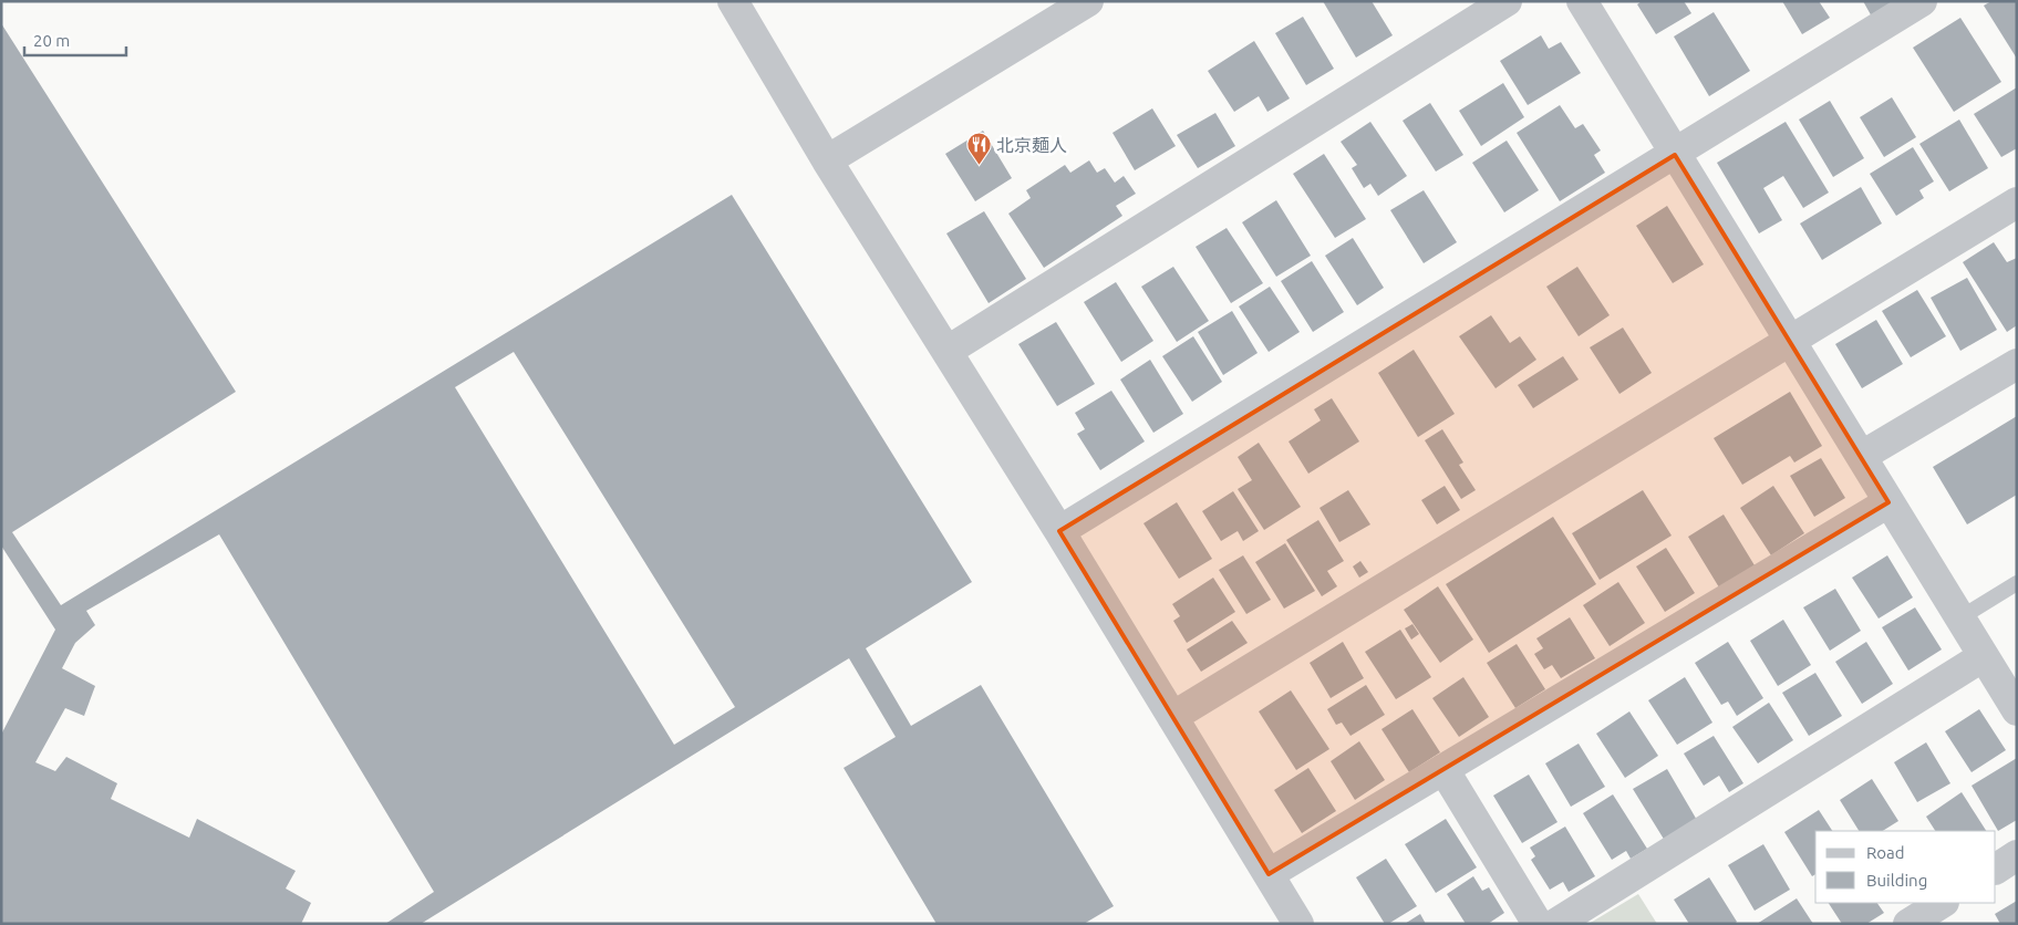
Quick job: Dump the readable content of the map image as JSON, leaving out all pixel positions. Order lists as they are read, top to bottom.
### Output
{
  "places": {
    "restaurant": ["北京麺人"]
  },
  "legend": ["Road", "Building"],
  "scale_bar": "20 m"
}
